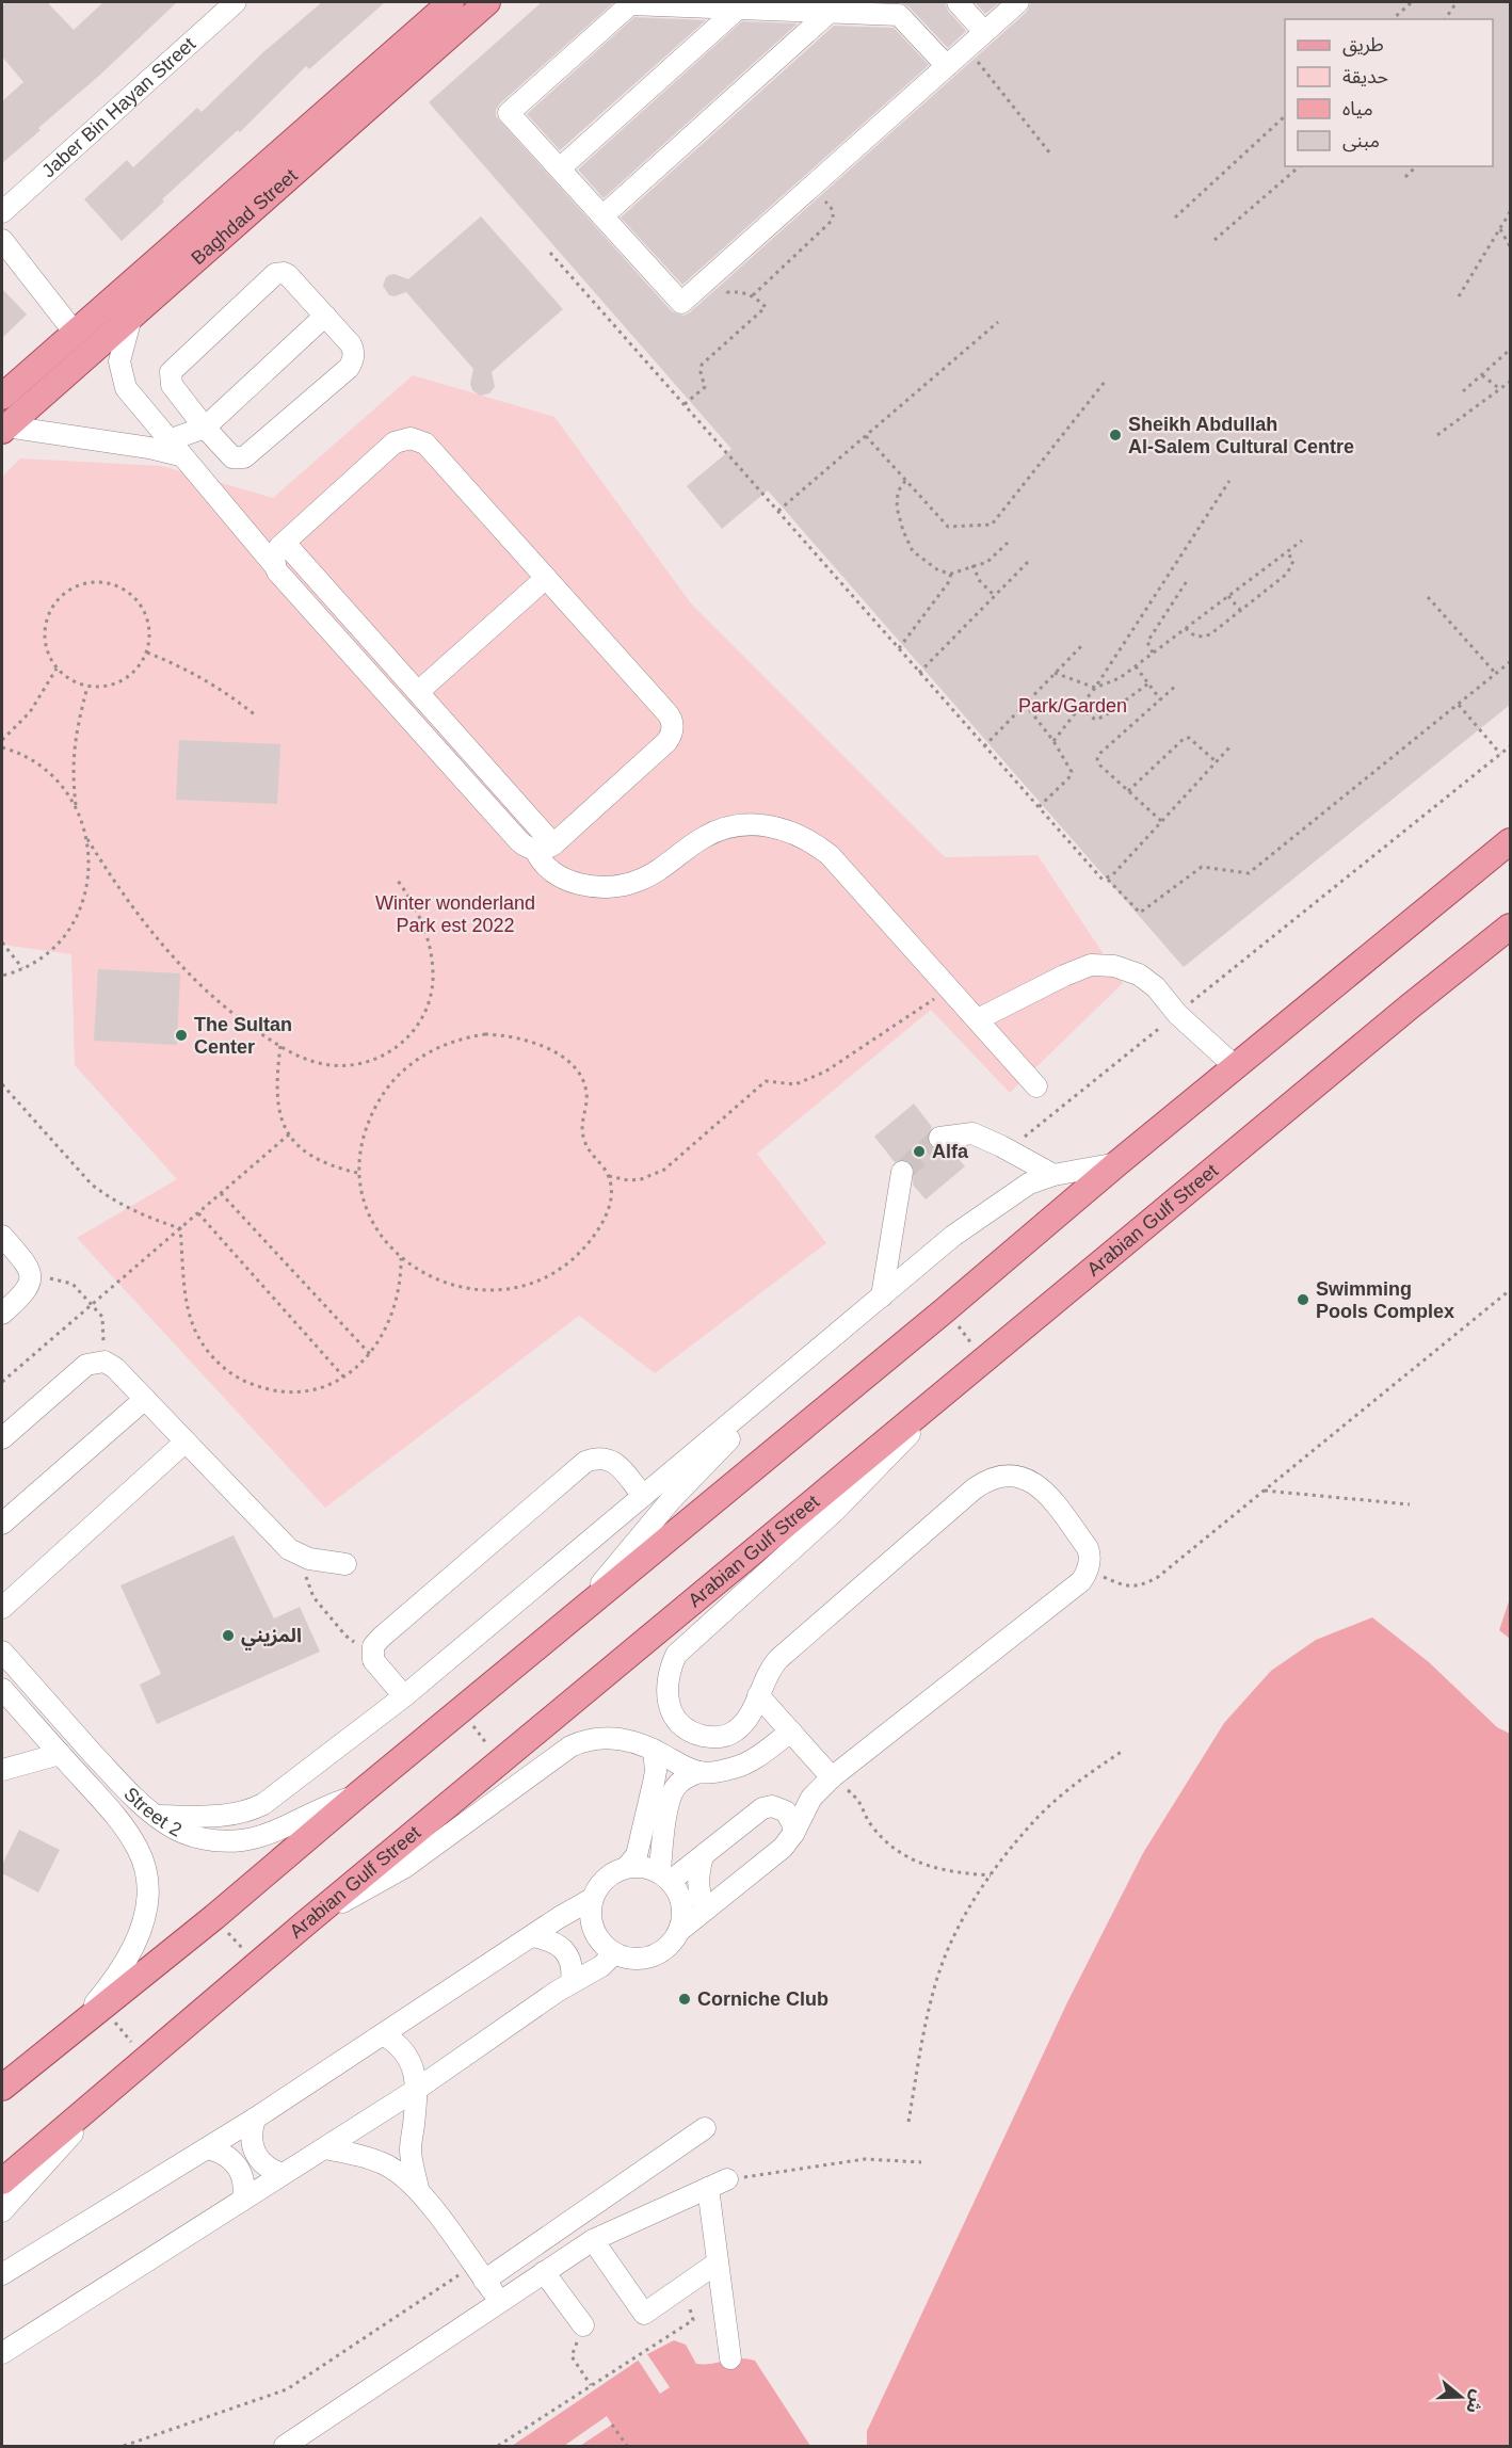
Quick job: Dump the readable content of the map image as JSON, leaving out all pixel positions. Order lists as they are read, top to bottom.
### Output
{
  "streets": {
    "main road": ["Baghdad Street", "Arabian Gulf Street"],
    "street": ["Jaber Bin Hayan Street", "Street 2"]
  },
  "parks": ["Park/Garden", "Winter wonderland Park est 2022"],
  "places": [
    "Sheikh Abdullah Al-Salem Cultural Centre",
    "The Sultan Center",
    "Alfa",
    "Swimming Pools Complex",
    "المزيني",
    "Corniche Club"
  ],
  "legend": [
    "طريق",
    "حديقة",
    "مياه",
    "مبنى"
  ],
  "north": "right"
}
